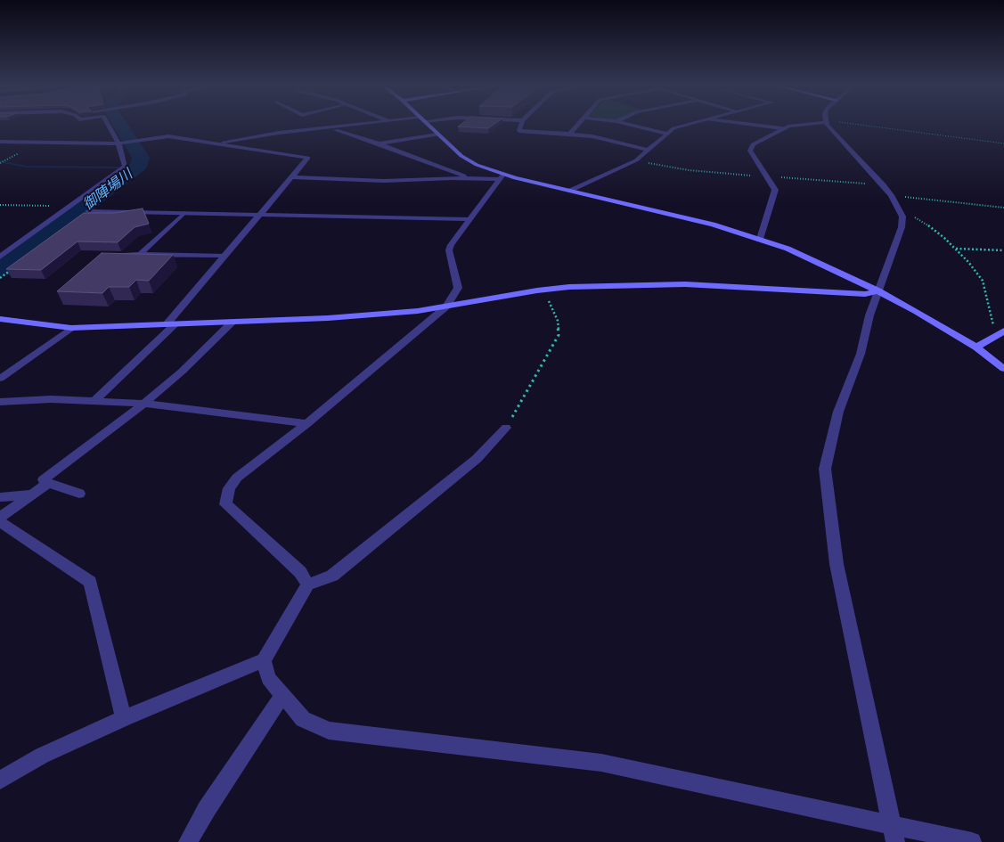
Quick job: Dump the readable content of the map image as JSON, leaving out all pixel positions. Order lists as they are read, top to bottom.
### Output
{
  "water": ["御陣場川"]
}
